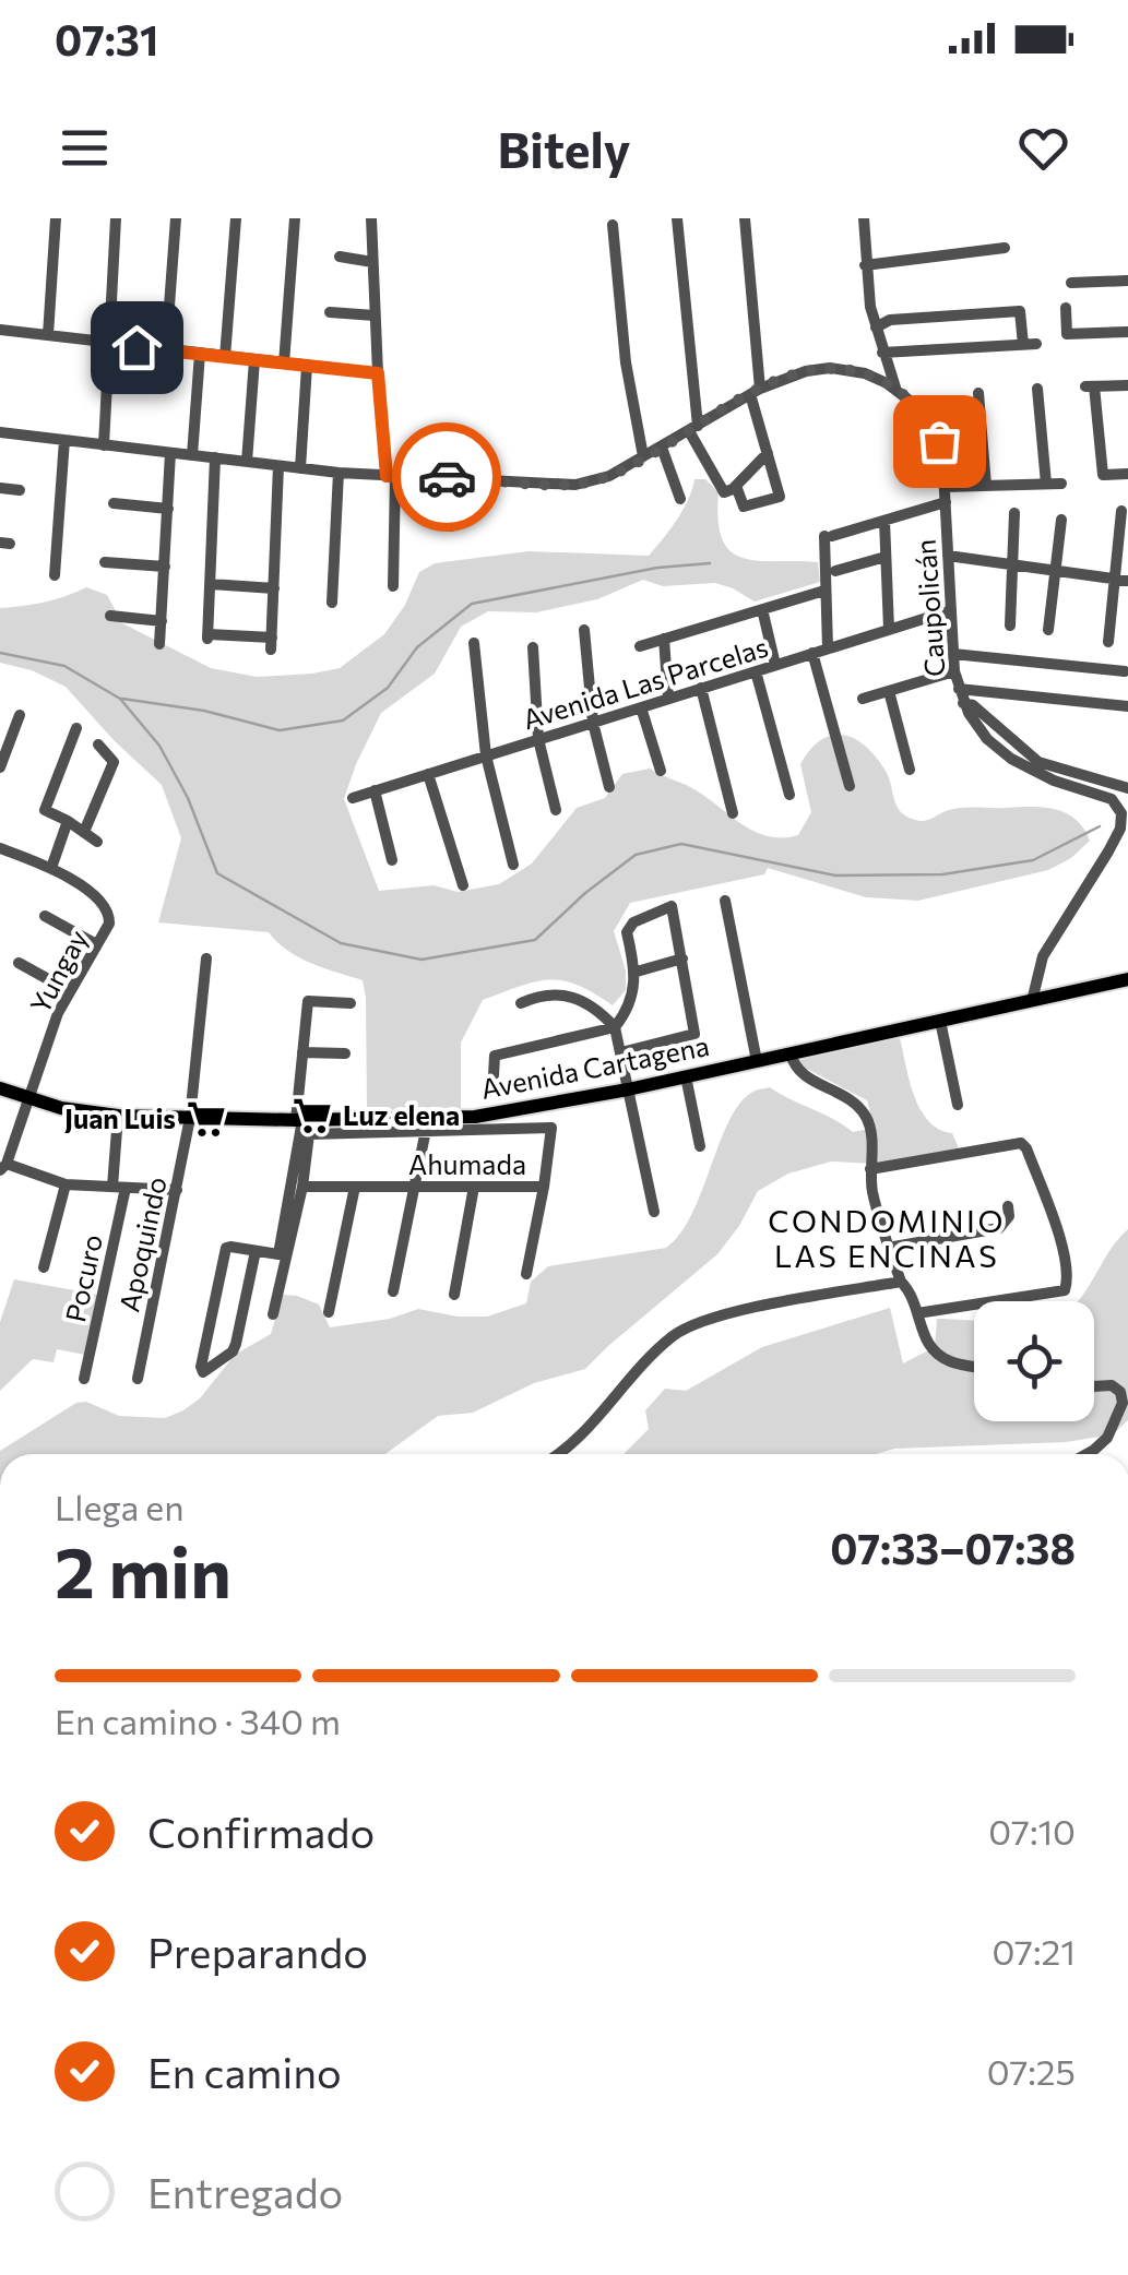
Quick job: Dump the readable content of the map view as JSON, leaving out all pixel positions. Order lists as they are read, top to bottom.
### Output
{
  "streets": {
    "main road": ["Avenida Cartagena"],
    "street": [
      "Caupolicán",
      "Avenida Las Parcelas",
      "Yungay",
      "Ahumada",
      "Apoquindo",
      "Pocuro"
    ]
  },
  "crossings": [
    ["Caupolicán", "Avenida Las Parcelas"],
    ["Caupolicán", "Avenida Cartagena"],
    ["Yungay", "Avenida Cartagena"],
    ["Avenida Cartagena", "Apoquindo"],
    ["Avenida Cartagena", "Pocuro"]
  ],
  "districts": ["CONDOMINIO LAS ENCINAS"],
  "places": {
    "supermarket": ["Luz elena", "Juan Luis"]
  },
  "page": {
    "status": "07:31",
    "header": "Bitely",
    "heading": ["2 min", "Llega en", "07:33–07:38"],
    "bar": "En camino · 340 m",
    "list": [
      ["Confirmado", "07:10"],
      ["Preparando", "07:21"],
      ["En camino", "07:25"],
      "Entregado"
    ]
  }
}
